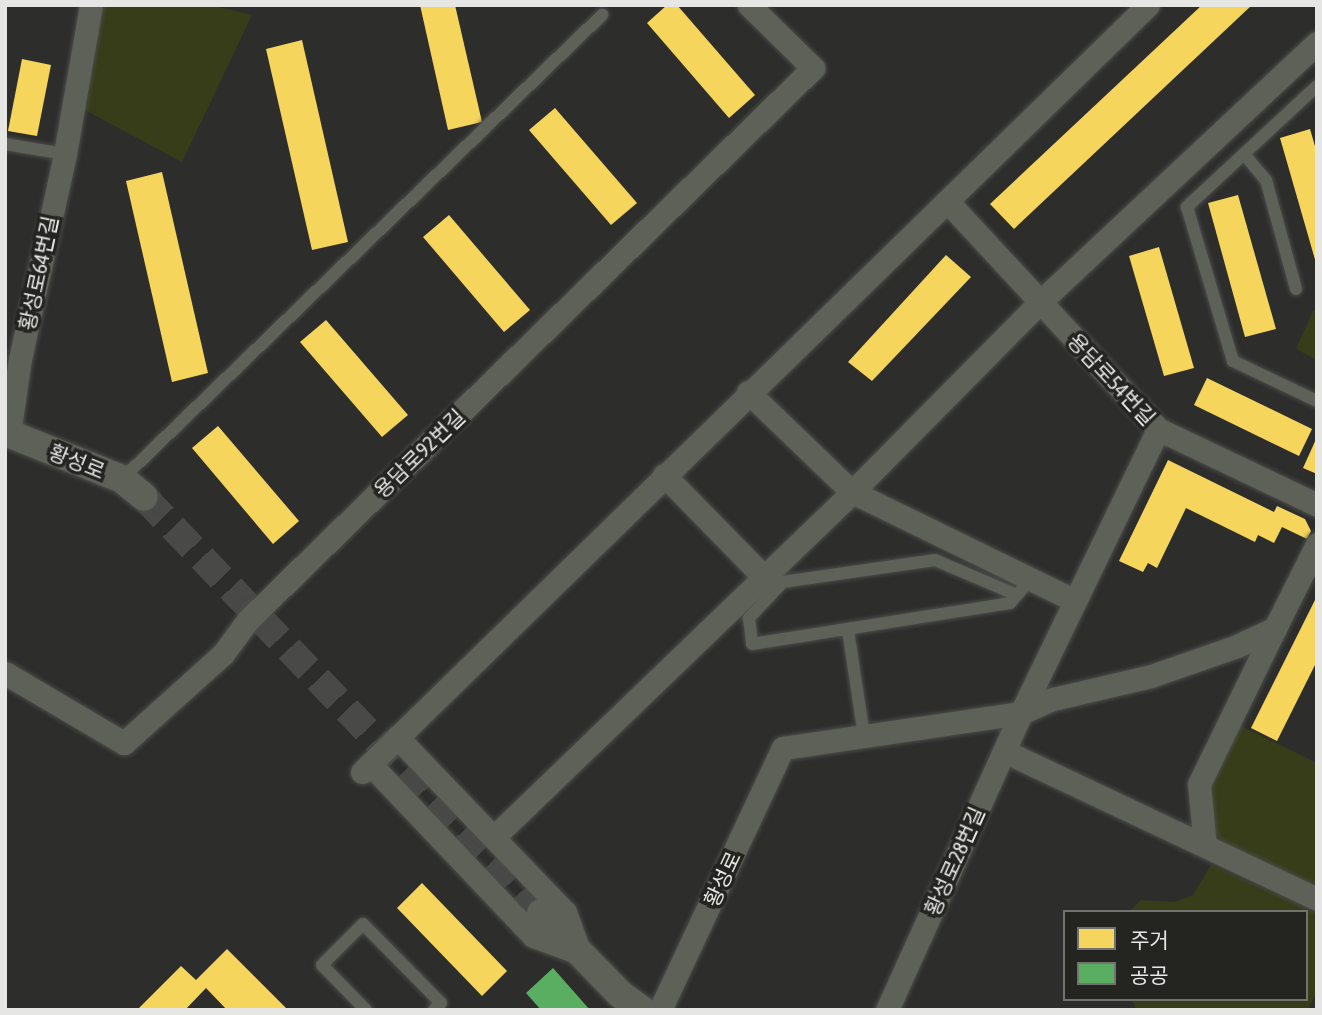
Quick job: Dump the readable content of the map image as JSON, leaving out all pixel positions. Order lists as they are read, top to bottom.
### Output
{
  "streets": {
    "street": [
      "황성로64번길",
      "용담로54번길",
      "용담로92번길",
      "황성로",
      "황성로28번길"
    ]
  },
  "crossings": [
    ["황성로64번길", "황성로"],
    ["용담로54번길", "황성로28번길"]
  ],
  "legend": ["주거", "공공"]
}
